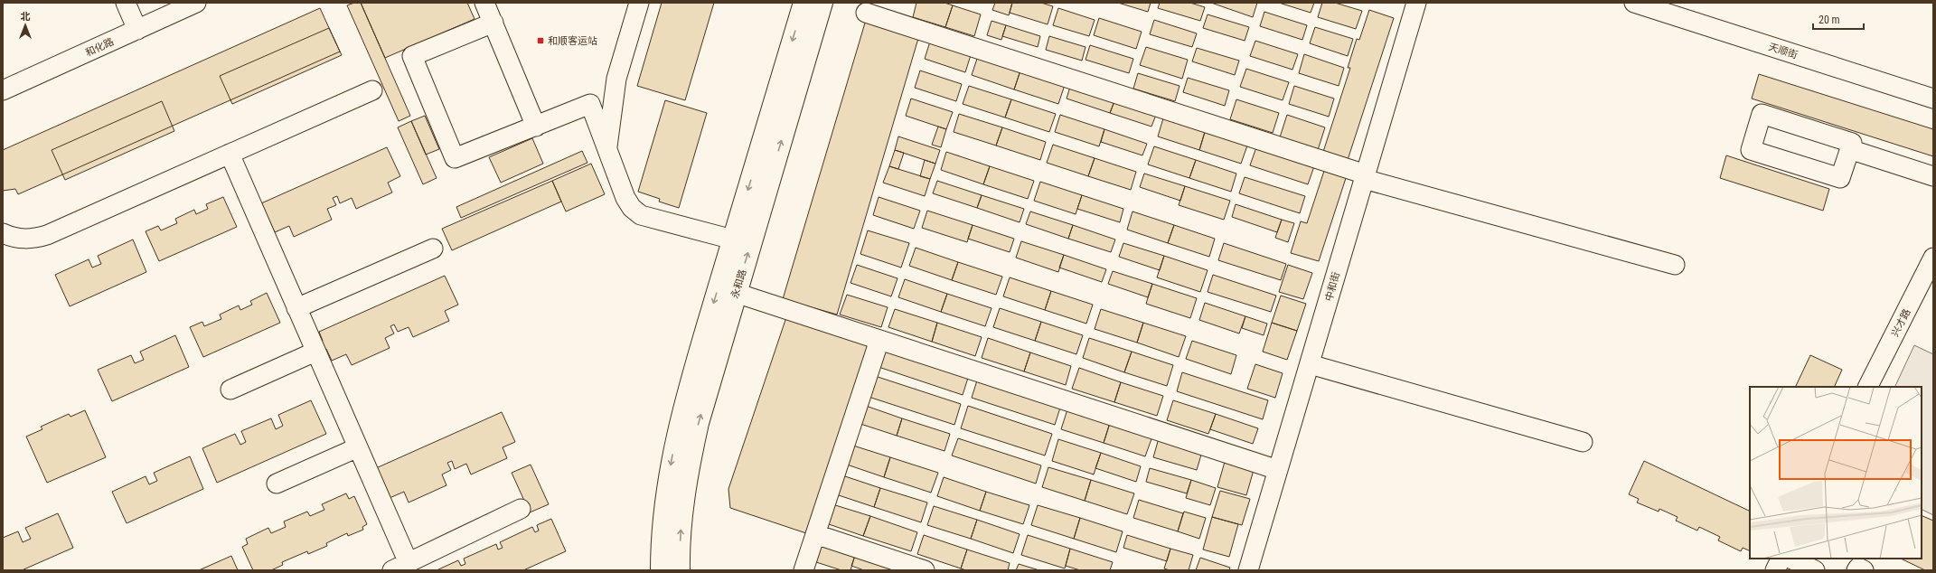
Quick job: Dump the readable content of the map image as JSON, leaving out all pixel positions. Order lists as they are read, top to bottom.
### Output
{
  "streets": {
    "main road": ["永和路"],
    "street": [
      "和化路",
      "天顺街",
      "中和街",
      "兴才路"
    ]
  },
  "places": {
    "transit": ["和顺客运站"]
  },
  "scale_bar": "20 m",
  "north": "top"
}
